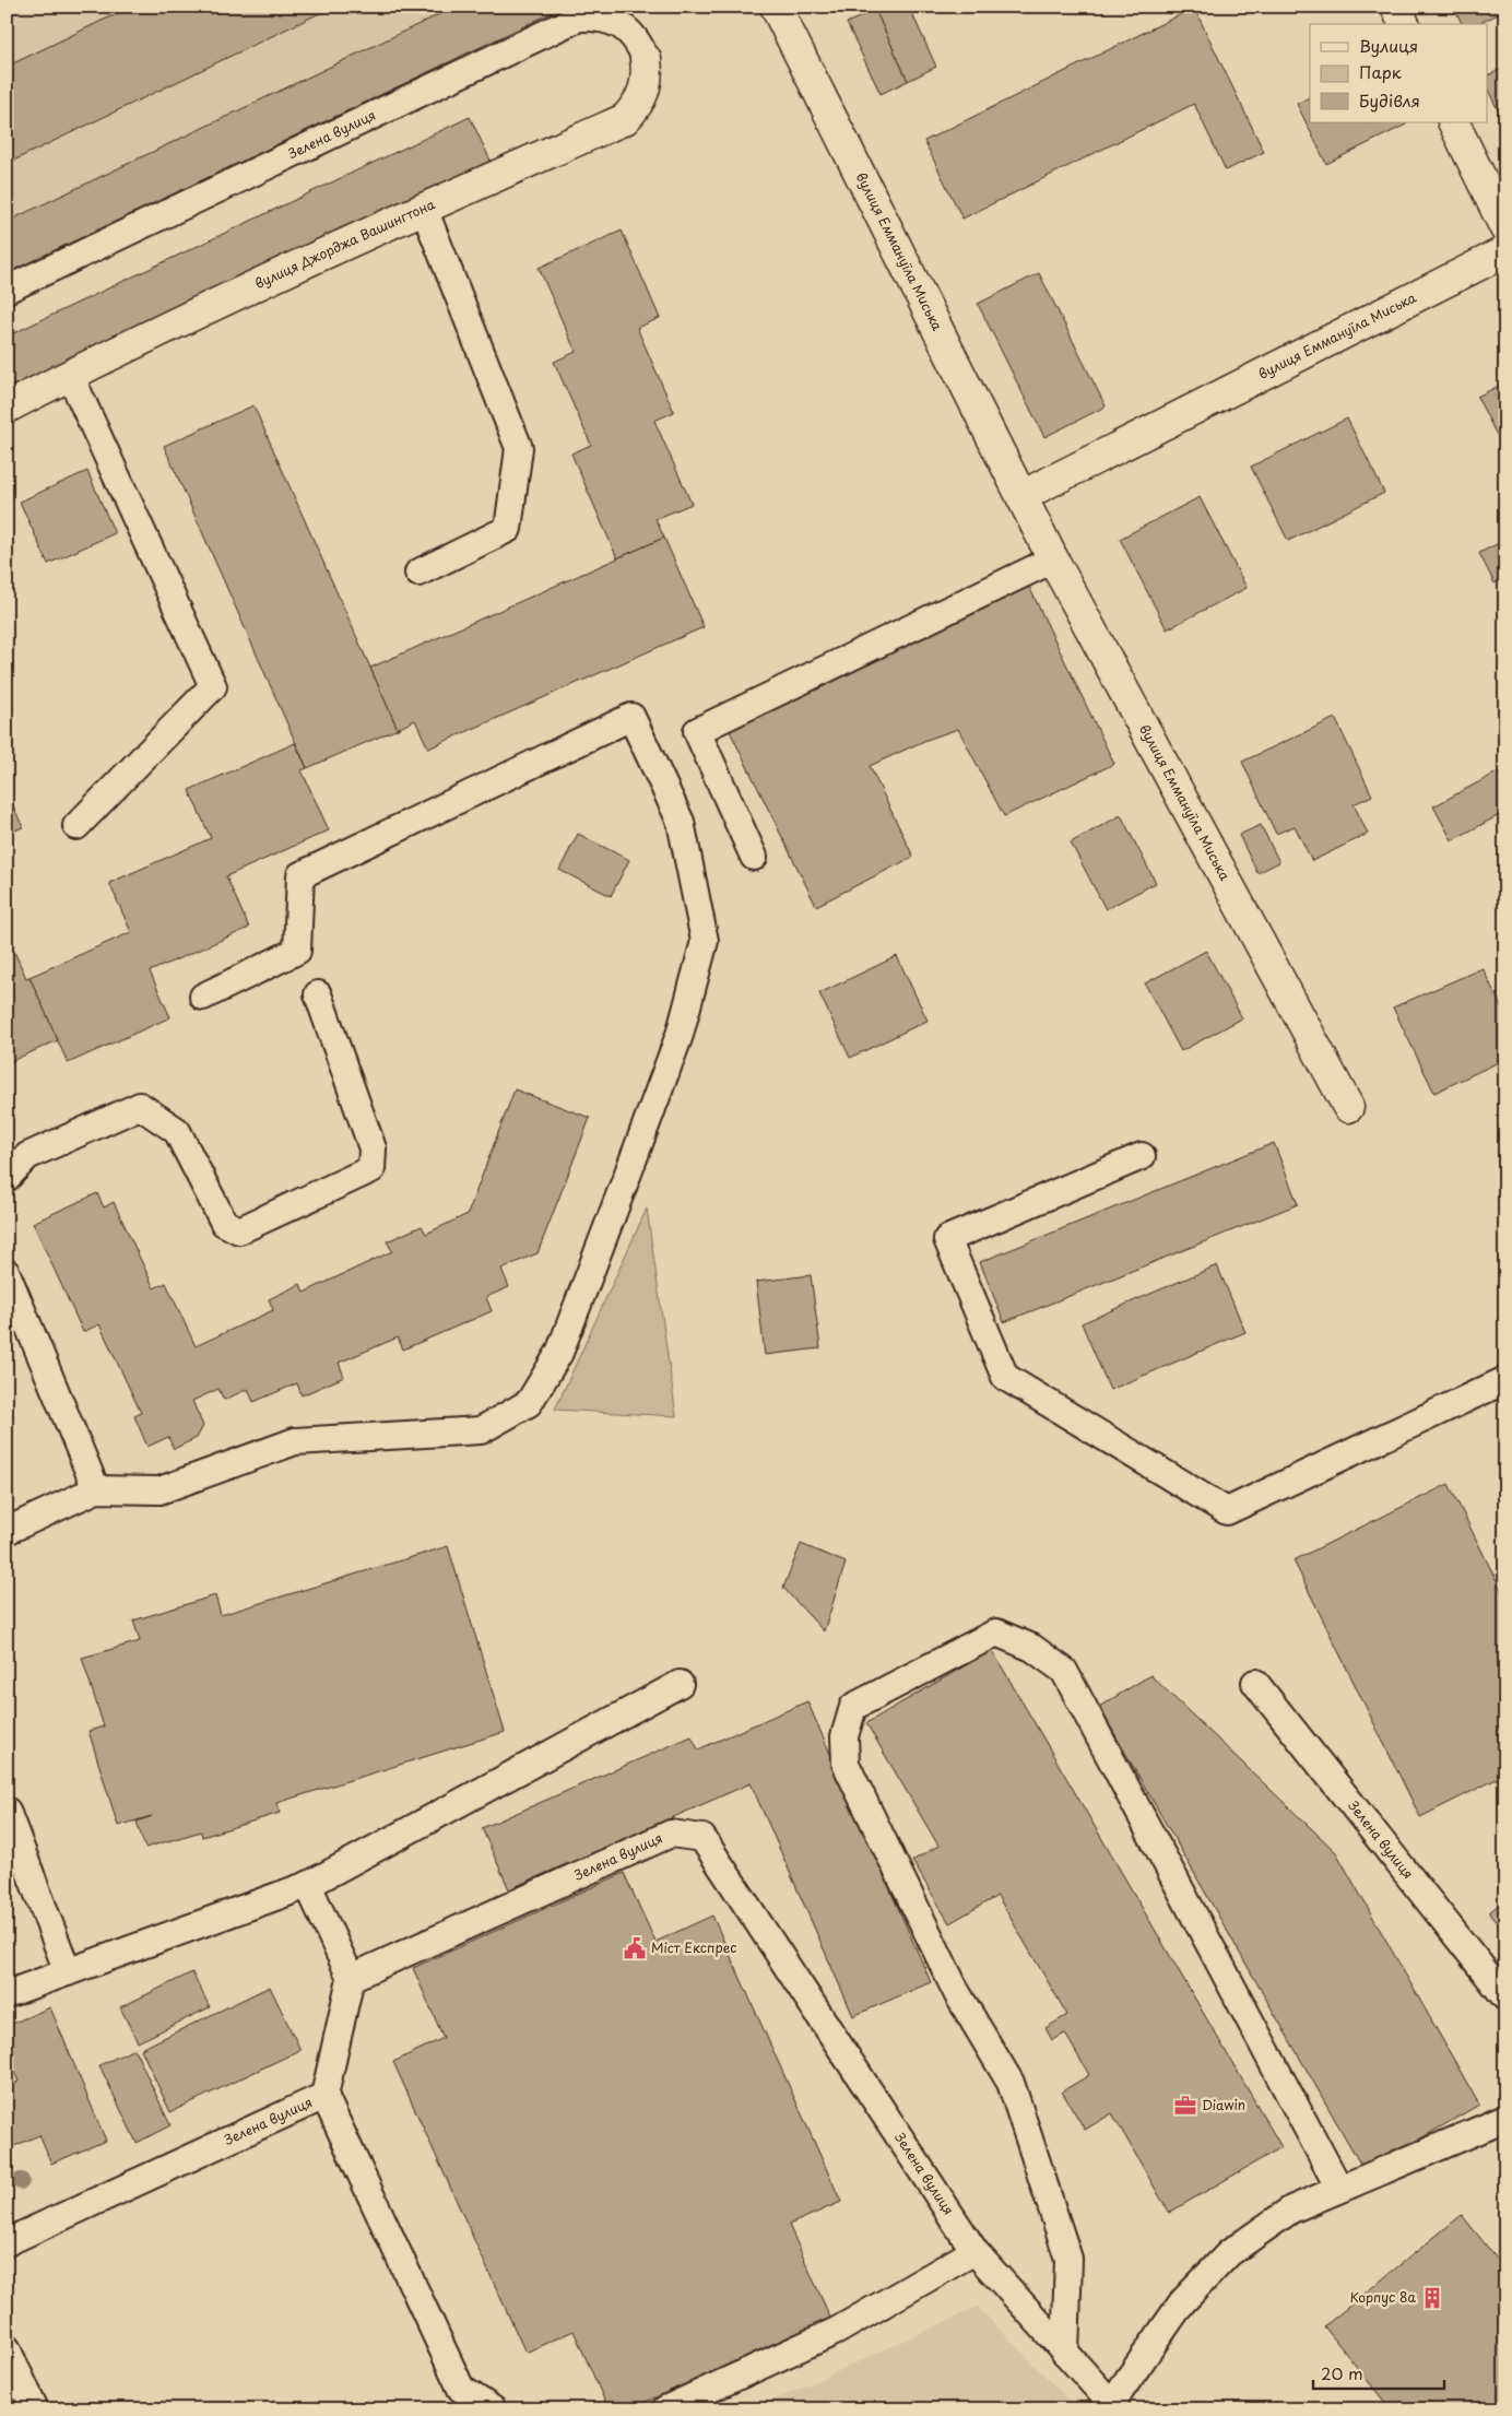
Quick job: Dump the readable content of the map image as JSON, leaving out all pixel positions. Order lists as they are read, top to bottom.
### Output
{
  "streets": {
    "street": ["вулиця Джорджа Вашингтона", "вулиця Еммануїла Миська"],
    "lane": ["Зелена вулиця"]
  },
  "crossings": [
    ["Зелена вулиця", "вулиця Джорджа Вашингтона"]
  ],
  "places": {
    "public building": ["Міст Експрес"],
    "office": ["Diawin"],
    "building": ["Корпус 8а"]
  },
  "legend": ["Вулиця", "Парк", "Будівля"],
  "scale_bar": "20 m"
}
